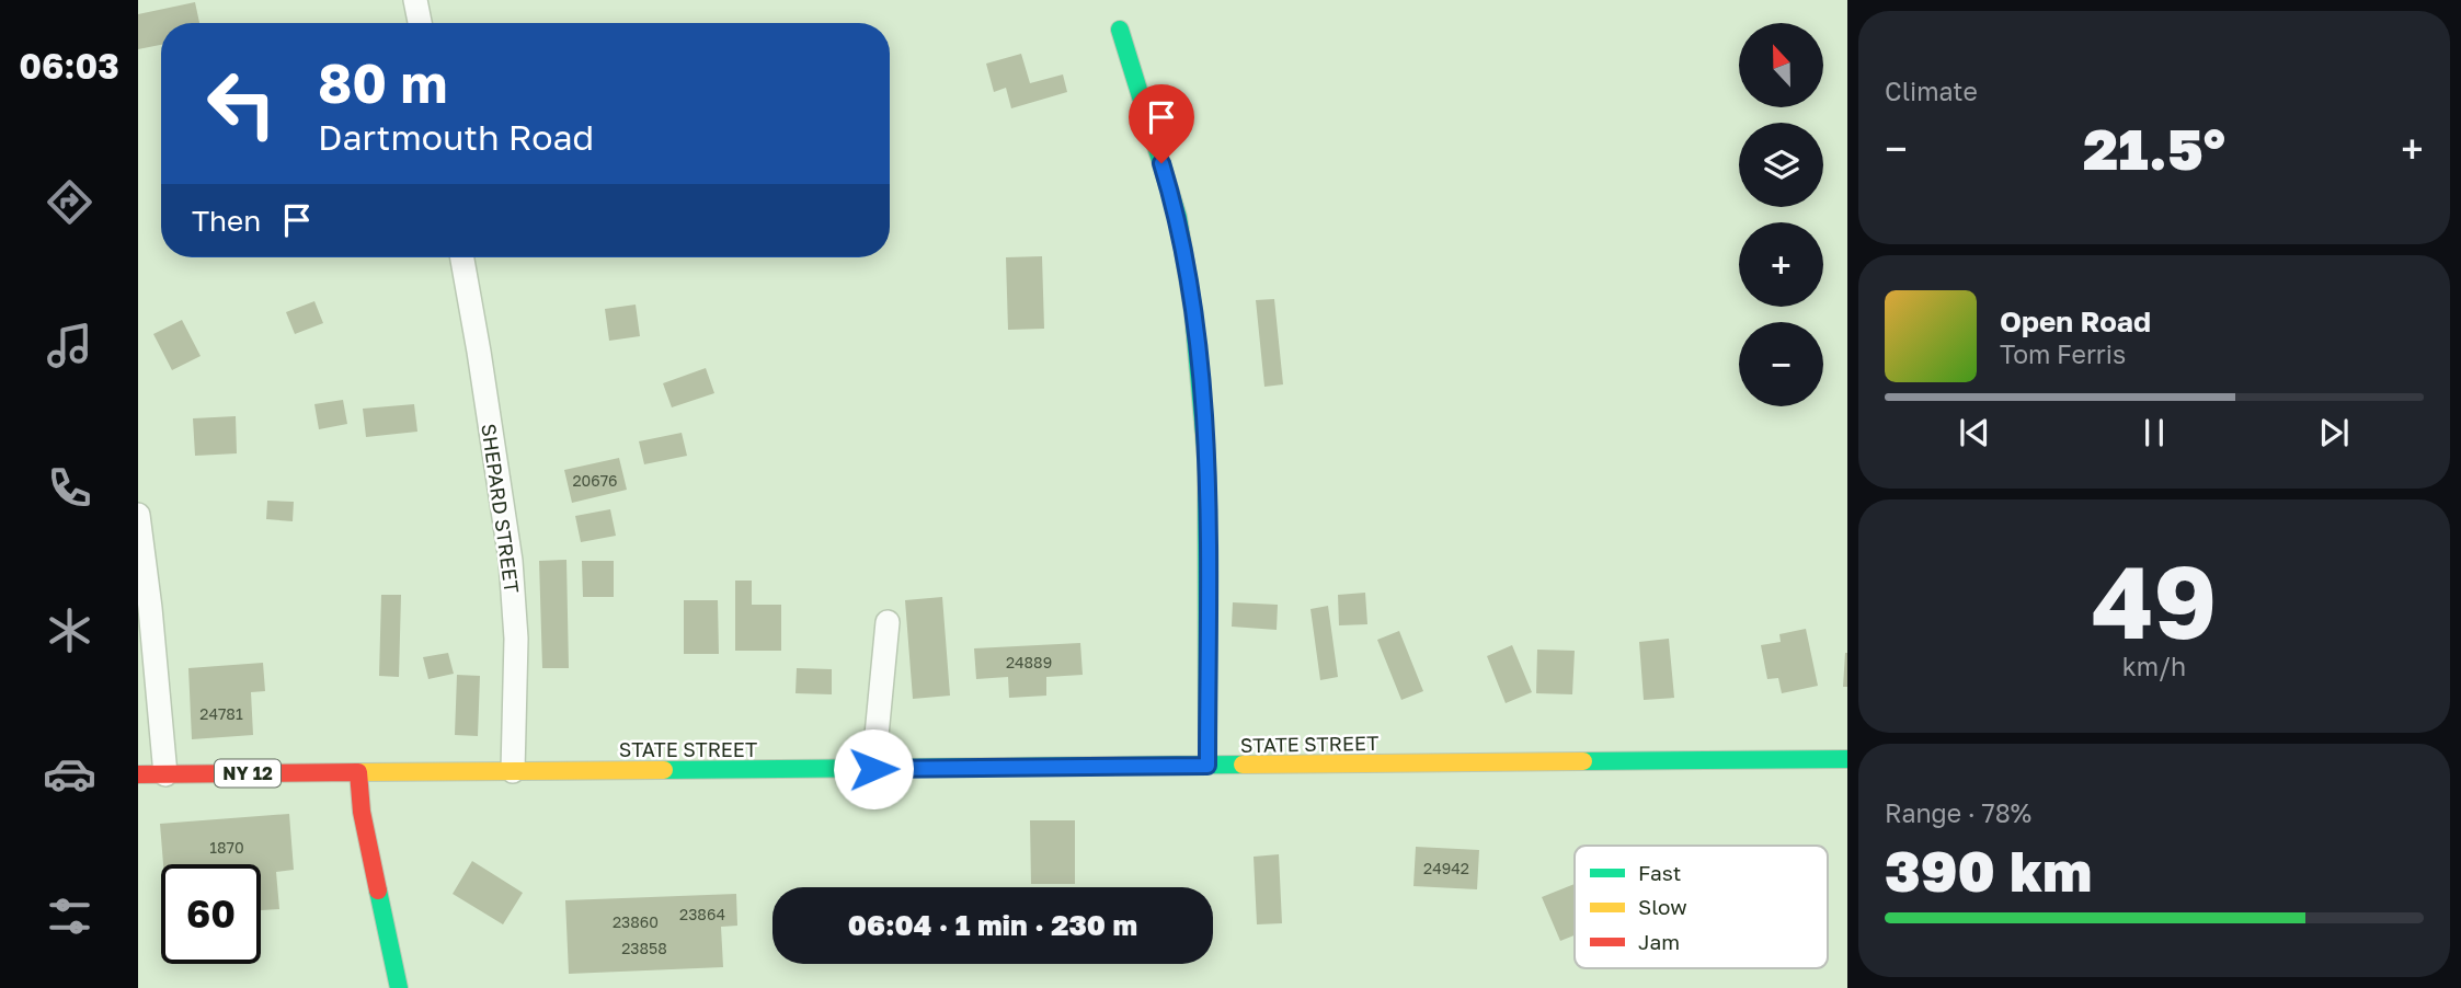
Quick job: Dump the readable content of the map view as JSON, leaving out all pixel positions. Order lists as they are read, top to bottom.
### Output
{
  "streets": {
    "main road": ["STATE STREET", "NY 12"],
    "street": ["SHEPARD STREET"]
  },
  "crossings": [
    ["SHEPARD STREET", "STATE STREET"]
  ],
  "house_numbers": [
    "20676",
    "24889",
    "24781",
    "1870",
    "24942",
    "23864",
    "23860",
    "23858"
  ],
  "legend": ["Fast", "Slow", "Jam"],
  "north": "top",
  "page": {
    "tabs": "06:03",
    "tile": [
      "Climate",
      ["49", "km/h"],
      ["Range · 78%", "390 km"]
    ],
    "map_buttons": ["+", "−"],
    "turn": ["80 m", "Dartmouth Road"],
    "heat": ["−", "21.5°", "+"],
    "then": "Then",
    "song": ["Open Road", "Tom Ferris"],
    "limit": "60",
    "trip": "06:04 · 1 min · 230 m"
  }
}
